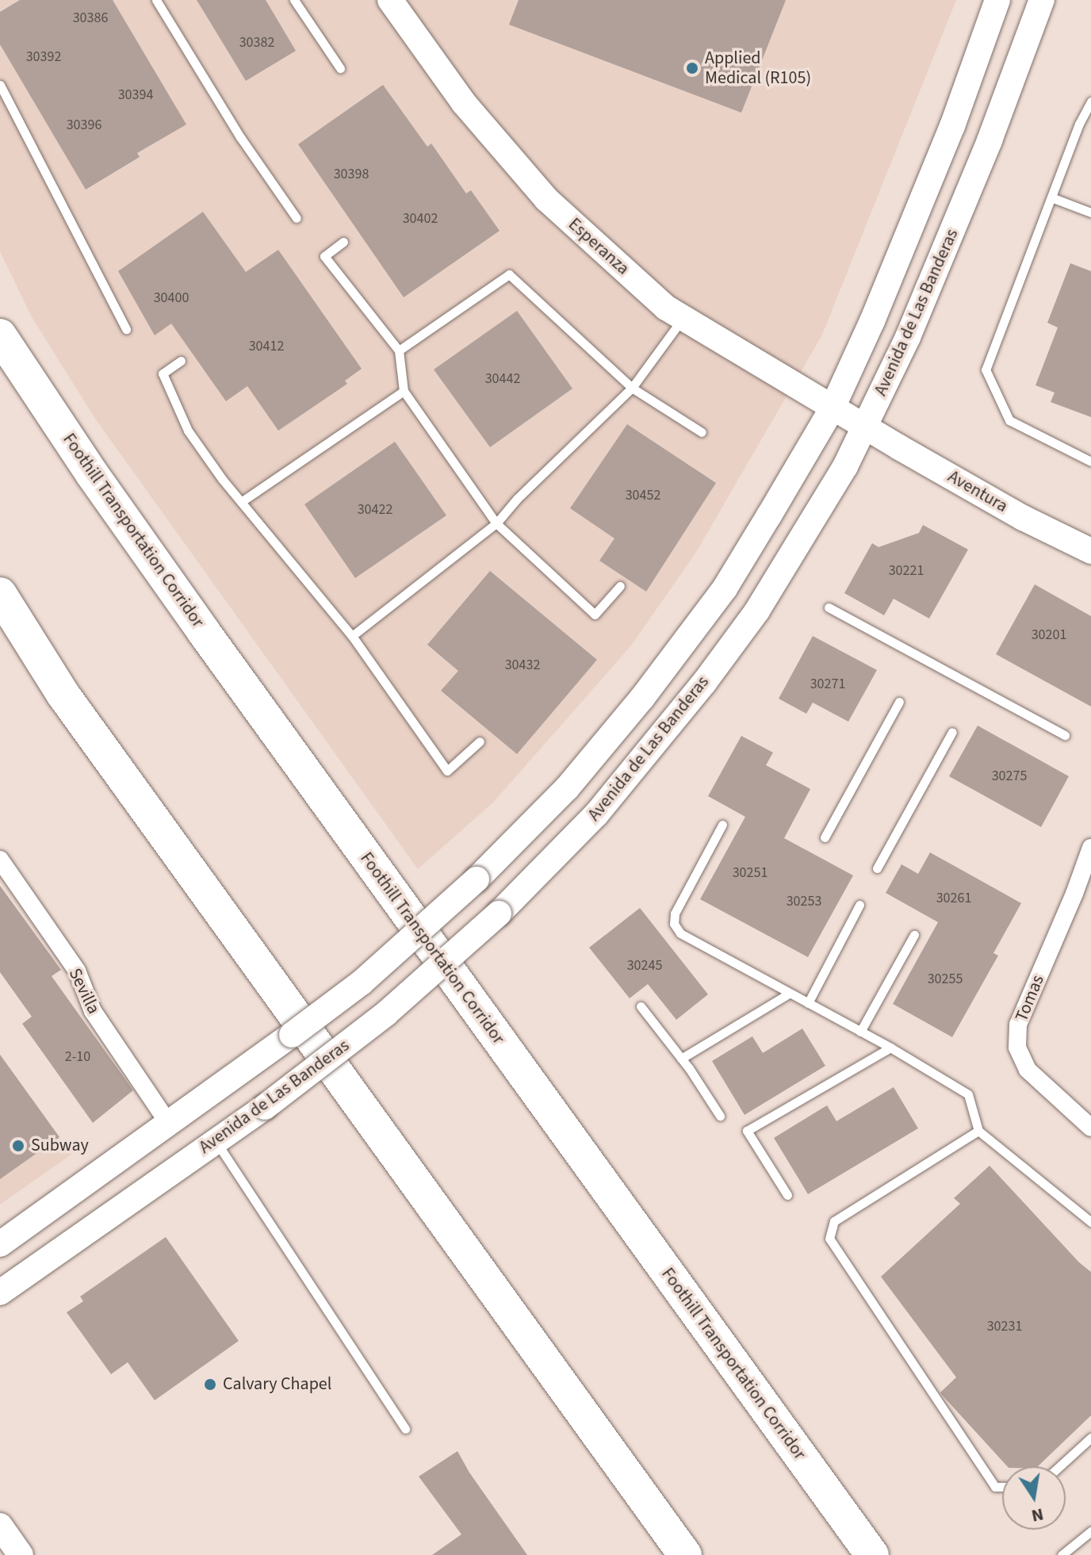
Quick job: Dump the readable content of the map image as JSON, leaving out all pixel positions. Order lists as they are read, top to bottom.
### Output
{
  "streets": {
    "highway": ["Foothill Transportation Corridor"],
    "main road": ["Esperanza", "Avenida de Las Banderas", "Aventura"],
    "street": ["Sevilla", "Tomas"]
  },
  "crossings": [
    ["Esperanza", "Avenida de Las Banderas"],
    ["Esperanza", "Aventura"],
    ["Avenida de Las Banderas", "Aventura"]
  ],
  "places": ["Applied Medical (R105)", "Subway", "Calvary Chapel"],
  "house_numbers": [
    "30386",
    "30382",
    "30392",
    "30394",
    "30396",
    "30398",
    "30402",
    "30400",
    "30412",
    "30442",
    "30452",
    "30422",
    "30221",
    "30201",
    "30432",
    "30271",
    "30275",
    "30251",
    "30261",
    "30253",
    "30245",
    "30255",
    "2-10",
    "30231"
  ],
  "north": "bottom"
}
